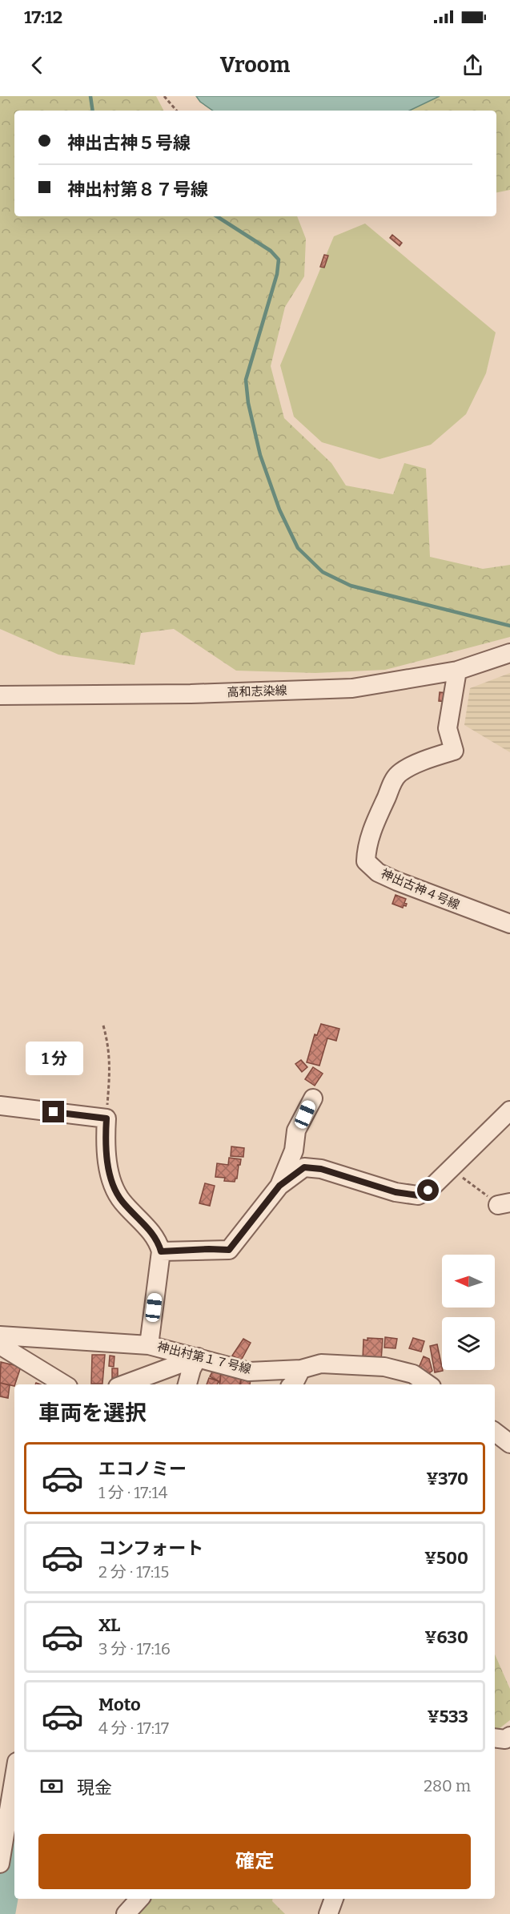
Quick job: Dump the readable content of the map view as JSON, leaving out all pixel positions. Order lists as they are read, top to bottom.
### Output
{
  "streets": {
    "street": ["高和志染線", "神出古神４号線", "神出村第１７号線"]
  },
  "crossings": [
    ["高和志染線", "神出古神４号線"]
  ],
  "north": "left",
  "page": {
    "status": "17:12",
    "header": "Vroom",
    "banner": ["神出古神５号線", "神出村第８７号線"],
    "bubble": "1 分",
    "heading": "車両を選択",
    "list": [
      {
        "name": "エコノミー",
        "note": "1 分 · 17:14",
        "value": "¥370"
      },
      {
        "name": "コンフォート",
        "note": "2 分 · 17:15",
        "value": "¥500"
      },
      {
        "name": "XL",
        "note": "3 分 · 17:16",
        "value": "¥630"
      },
      {
        "name": "Moto",
        "note": "4 分 · 17:17",
        "value": "¥533"
      }
    ],
    "pay": ["現金", "280 m"],
    "buttons": "確定"
  }
}
